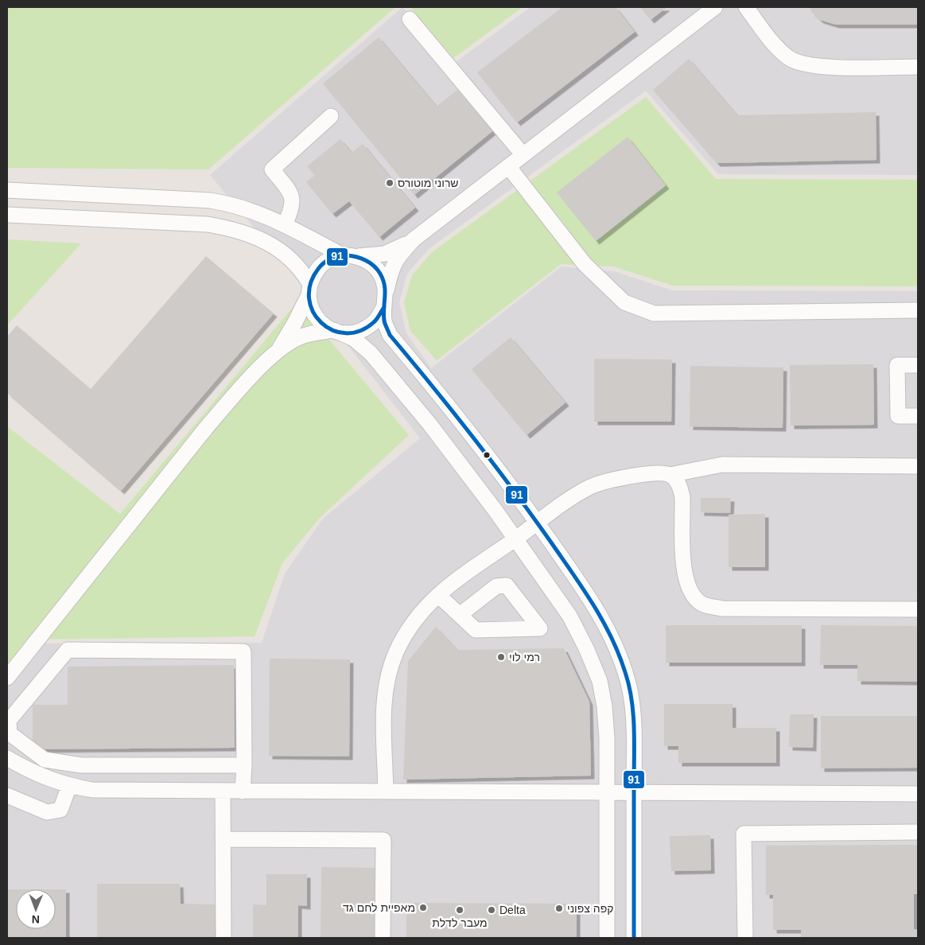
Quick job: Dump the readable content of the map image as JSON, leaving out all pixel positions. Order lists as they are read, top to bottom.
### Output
{
  "places": [
    "שרוני מוטורס",
    "רמי לוי",
    "מאפיית לחם גד",
    "קפה צפוני",
    "מעבר לדלת",
    "Delta"
  ],
  "lines": ["transit line 91"],
  "north": "bottom"
}
